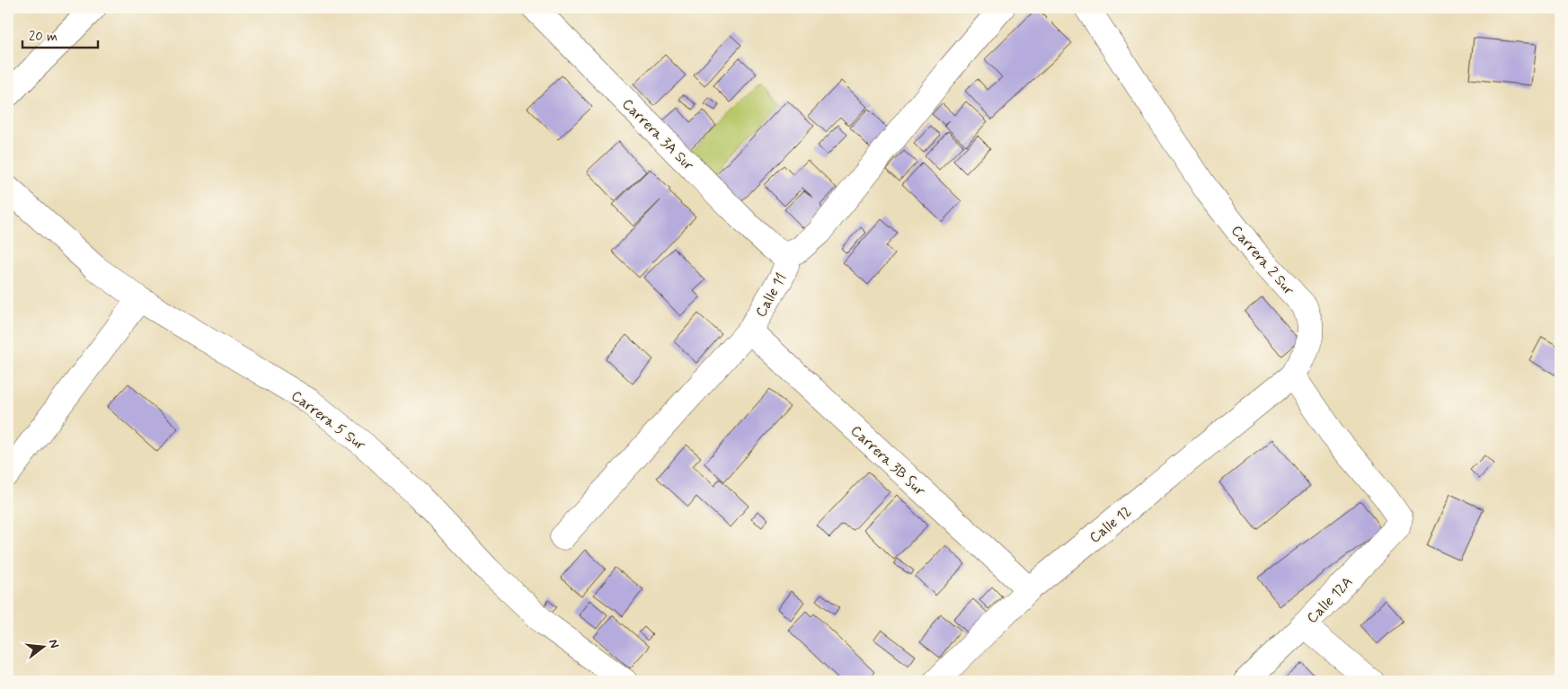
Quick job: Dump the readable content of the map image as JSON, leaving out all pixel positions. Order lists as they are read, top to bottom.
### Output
{
  "streets": {
    "street": [
      "Carrera 3A Sur",
      "Carrera 2 Sur",
      "Calle 11",
      "Carrera 5 Sur",
      "Carrera 3B Sur",
      "Calle 12",
      "Calle 12A"
    ]
  },
  "crossings": [
    ["Carrera 3A Sur", "Calle 11"],
    ["Carrera 2 Sur", "Calle 12"],
    ["Carrera 2 Sur", "Calle 12A"],
    ["Calle 11", "Carrera 3B Sur"],
    ["Carrera 3B Sur", "Calle 12"],
    ["Calle 12", "Calle 12A"]
  ],
  "scale_bar": "20 m",
  "north": "right"
}
